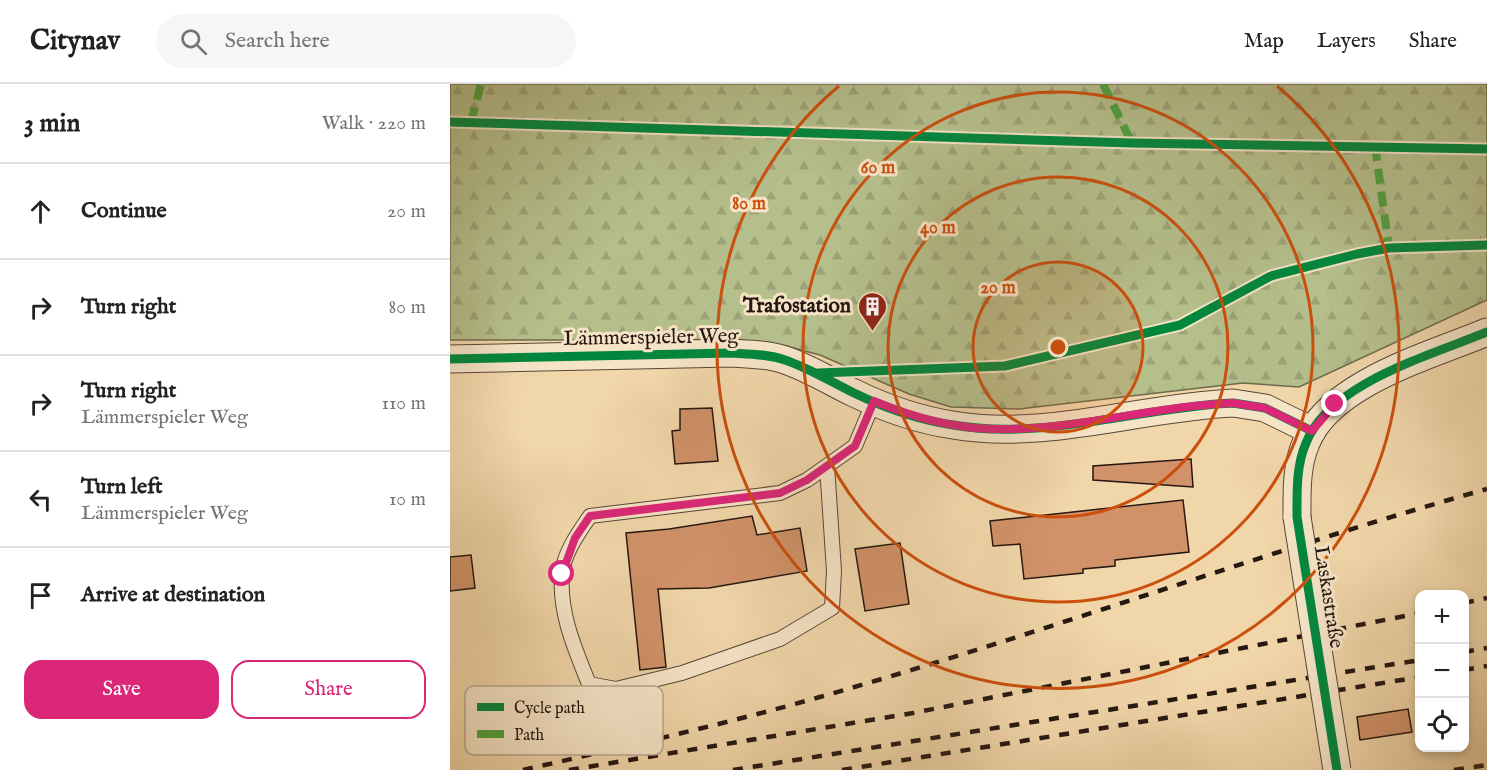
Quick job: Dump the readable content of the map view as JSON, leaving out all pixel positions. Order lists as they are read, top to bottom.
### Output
{
  "streets": {
    "street": ["Lämmerspieler Weg", "Laskastraße"]
  },
  "crossings": [
    ["Lämmerspieler Weg", "Laskastraße"]
  ],
  "places": {
    "building": ["Trafostation"]
  },
  "legend": ["Cycle path", "Path"],
  "page": {
    "header": "Citynav",
    "search": "Search here",
    "nav": ["Map", "Layers", "Share"],
    "heading": ["3 min", "Walk · 220 m"],
    "list": [
      ["Continue", "20 m"],
      ["Turn right", "80 m"],
      ["Turn right", "Lämmerspieler Weg", "110 m"],
      ["Turn left", "Lämmerspieler Weg", "10 m"],
      "Arrive at destination"
    ],
    "map_buttons": ["+", "−"],
    "buttons": ["Save", "Share"]
  },
  "rings": [
    "60 m",
    "80 m",
    "40 m",
    "20 m"
  ]
}
